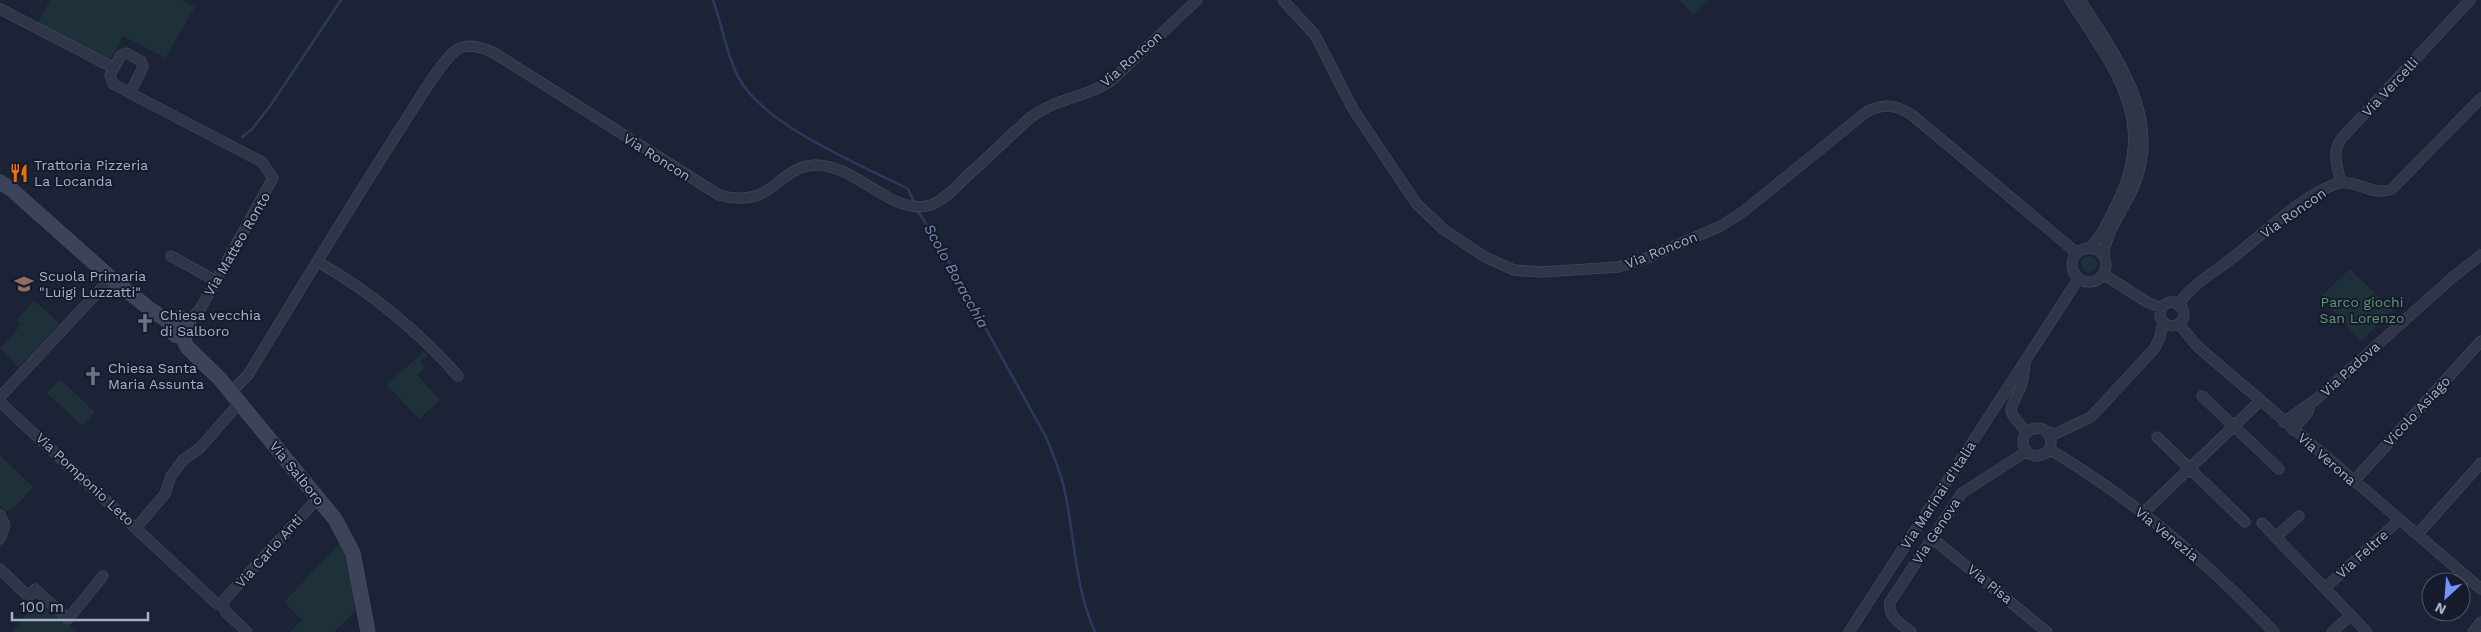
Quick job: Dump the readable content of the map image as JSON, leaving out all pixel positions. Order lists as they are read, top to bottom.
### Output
{
  "streets": {
    "street": [
      "Via Roncon",
      "Via Vercelli",
      "Via Matteo Ronto",
      "Via Padova",
      "Vicolo Asiago",
      "Via Verona",
      "Via Salboro",
      "Via Pomponio Leto",
      "Via Marinai d'Italia",
      "Via Genova",
      "Via Venezia",
      "Via Carlo Anti",
      "Via Feltre",
      "Via Pisa"
    ]
  },
  "crossings": [
    ["Via Roncon", "Via Vercelli"],
    ["Via Roncon", "Via Verona"],
    ["Via Roncon", "Via Salboro"],
    ["Via Roncon", "Via Pomponio Leto"],
    ["Via Roncon", "Via Marinai d'Italia"],
    ["Via Matteo Ronto", "Via Salboro"],
    ["Via Padova", "Via Verona"],
    ["Vicolo Asiago", "Via Verona"],
    ["Via Verona", "Via Feltre"],
    ["Via Salboro", "Via Pomponio Leto"],
    ["Via Salboro", "Via Carlo Anti"],
    ["Via Marinai d'Italia", "Via Genova"],
    ["Via Marinai d'Italia", "Via Venezia"],
    ["Via Genova", "Via Venezia"],
    ["Via Genova", "Via Pisa"]
  ],
  "water": ["Scolo Boracchia"],
  "parks": ["Parco giochi San Lorenzo"],
  "places": {
    "restaurant": ["Trattoria Pizzeria La Locanda"],
    "school or university": ["Scuola Primaria \"Luigi Luzzatti\""],
    "church": ["Chiesa vecchia di Salboro", "Chiesa Santa Maria Assunta"]
  },
  "scale_bar": "100 m",
  "north": "bottom left"
}
